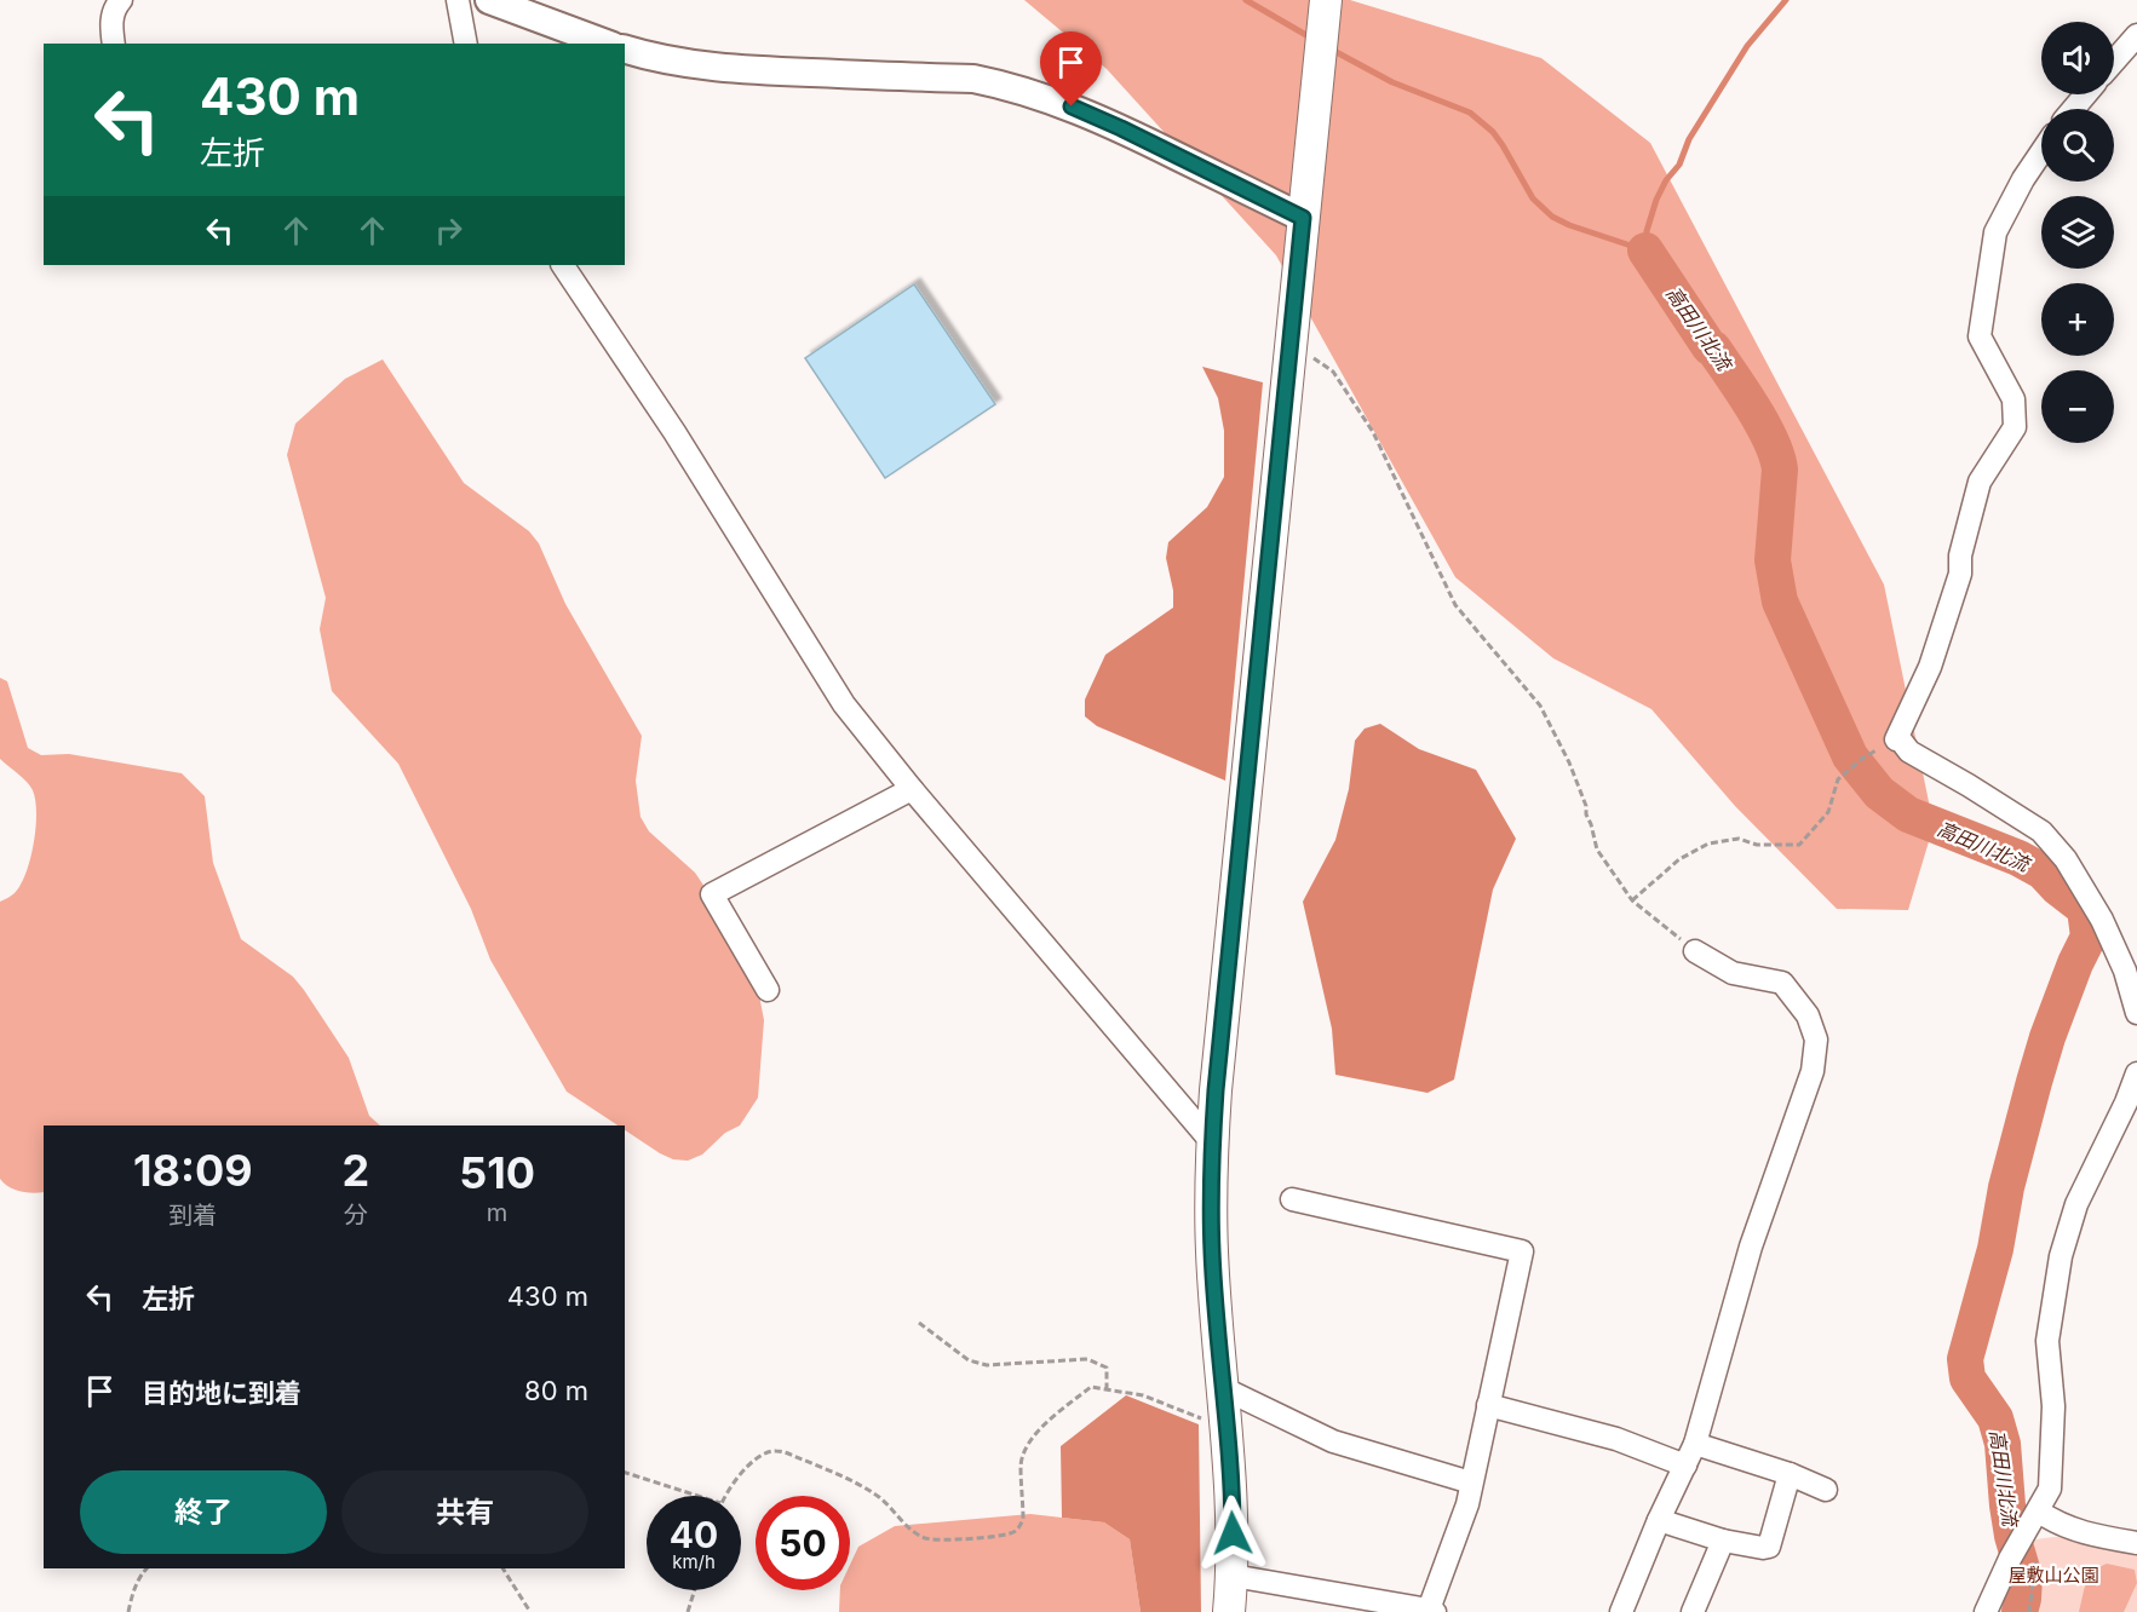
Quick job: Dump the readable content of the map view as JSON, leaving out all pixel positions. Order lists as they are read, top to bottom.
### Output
{
  "water": ["高田川北流"],
  "parks": ["屋敷山公園"],
  "page": {
    "map_buttons": ["+", "−"],
    "turn": ["430 m", "左折"],
    "eta": [
      "18:09",
      "到着",
      "2",
      "分",
      "510",
      "m"
    ],
    "list": [
      {
        "name": "左折",
        "value": "430 m"
      },
      {
        "name": "目的地に到着",
        "value": "80 m"
      }
    ],
    "buttons": ["終了", "共有"],
    "speed": "40 km/h",
    "limit": "50"
  }
}
